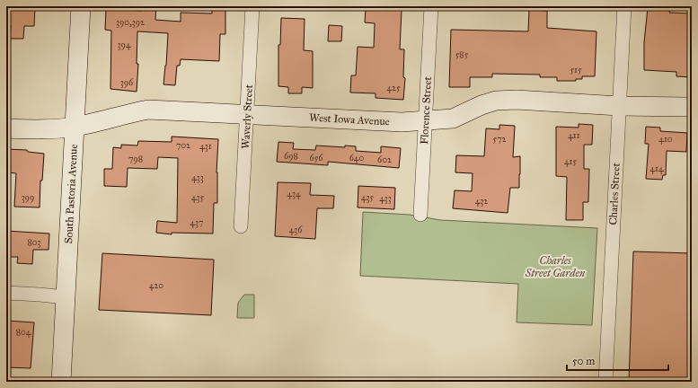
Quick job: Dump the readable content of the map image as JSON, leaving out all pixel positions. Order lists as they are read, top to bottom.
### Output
{
  "streets": {
    "street": [
      "Florence Street",
      "Waverly Street",
      "West Iowa Avenue",
      "South Pastoria Avenue",
      "Charles Street"
    ]
  },
  "crossings": [
    ["Florence Street", "West Iowa Avenue"],
    ["Waverly Street", "West Iowa Avenue"],
    ["West Iowa Avenue", "South Pastoria Avenue"],
    ["West Iowa Avenue", "Charles Street"]
  ],
  "parks": ["Charles Street Garden"],
  "house_numbers": [
    "390,392",
    "394",
    "585",
    "515",
    "396",
    "425",
    "411",
    "572",
    "410",
    "702",
    "431",
    "698",
    "656",
    "640",
    "798",
    "602",
    "415",
    "414",
    "433",
    "434",
    "399",
    "435",
    "435",
    "433",
    "432",
    "437",
    "436",
    "803",
    "420",
    "804"
  ],
  "scale_bar": "50 m"
}
